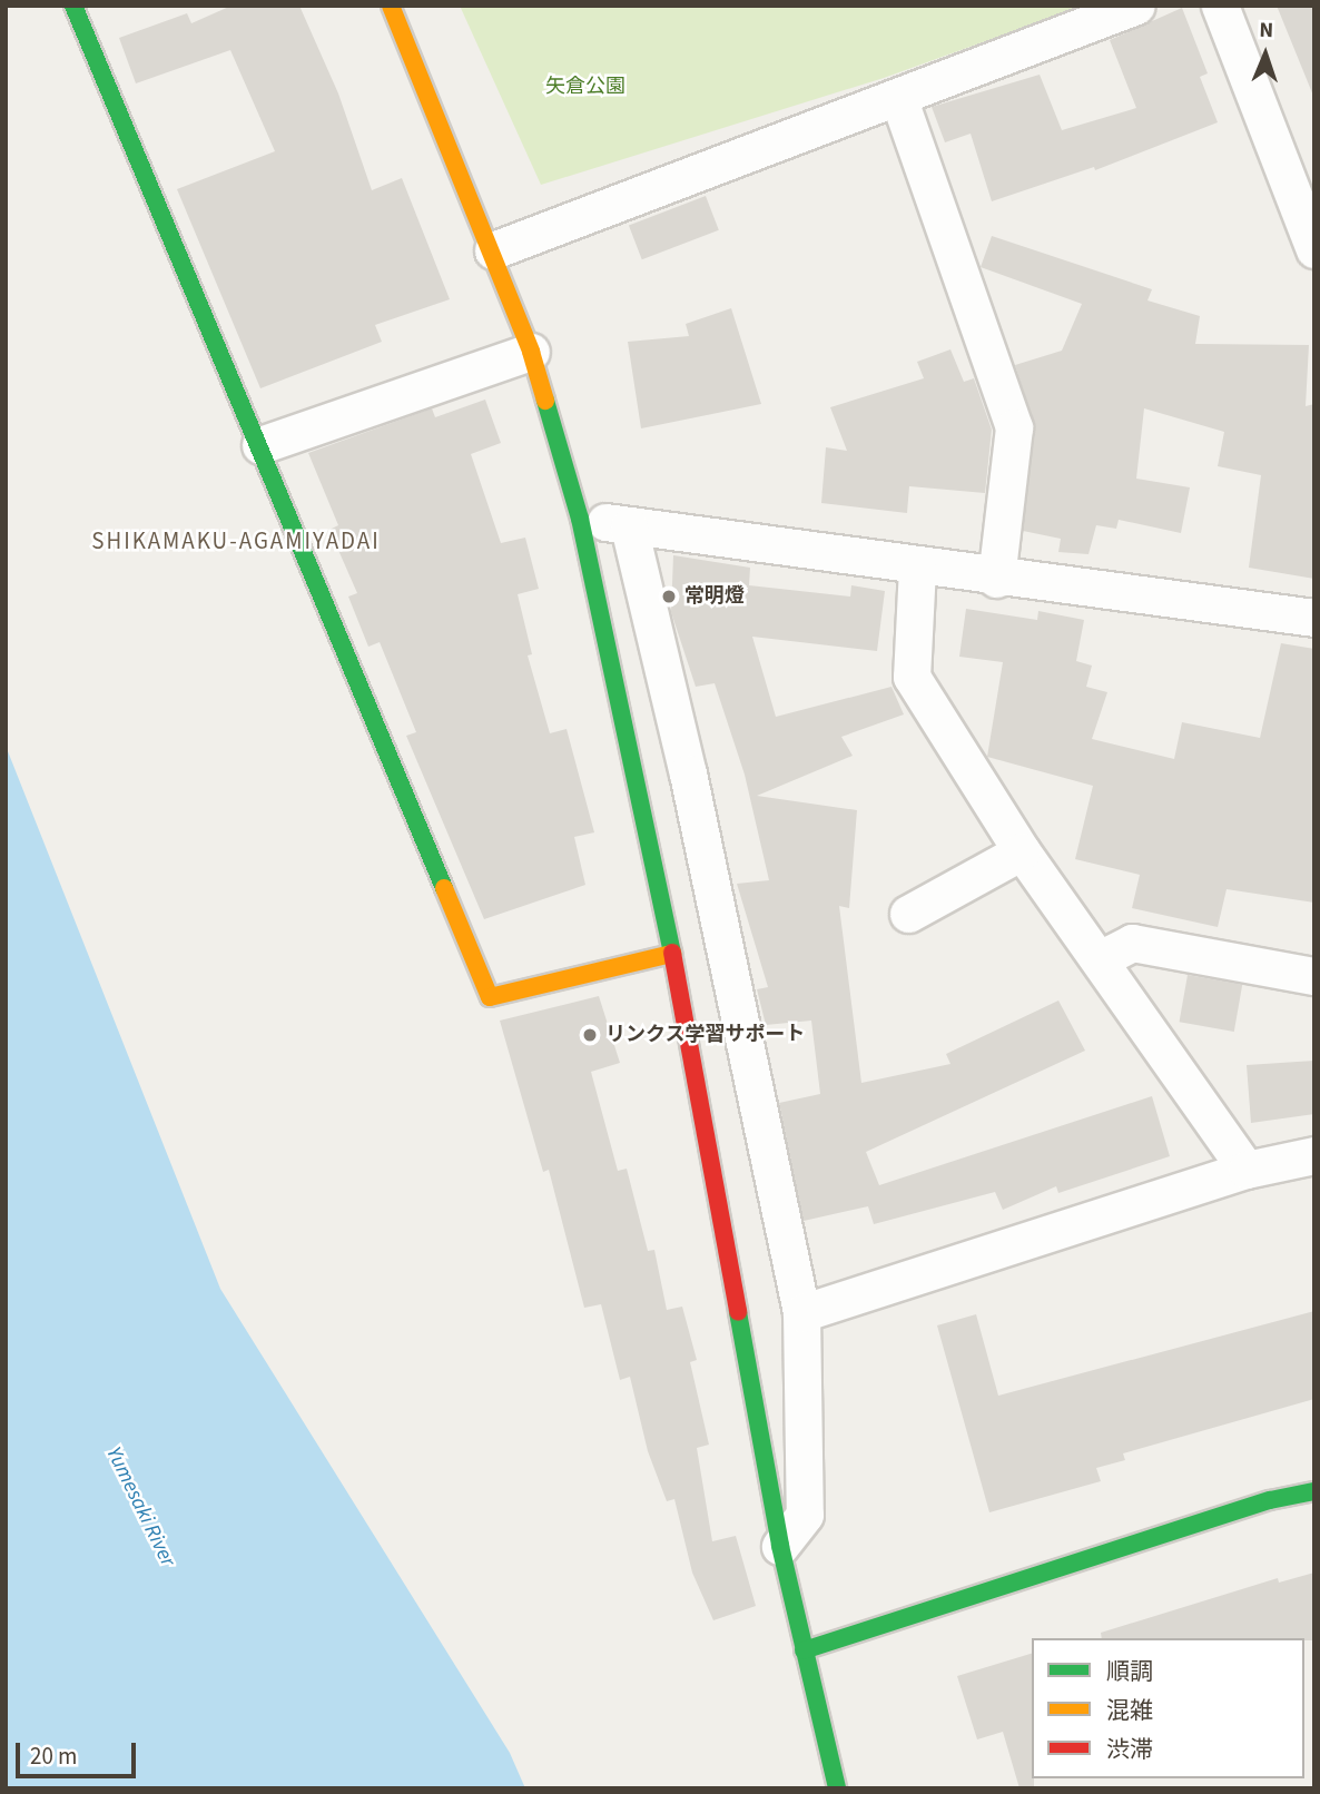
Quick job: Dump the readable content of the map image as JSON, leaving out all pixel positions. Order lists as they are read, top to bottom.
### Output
{
  "districts": ["SHIKAMAKU-AGAMIYADAI"],
  "water": ["Yumesaki River"],
  "parks": ["矢倉公園"],
  "places": ["常明燈", "リンクス学習サポート"],
  "legend": ["順調", "混雑", "渋滞"],
  "scale_bar": "20 m",
  "north": "top"
}
